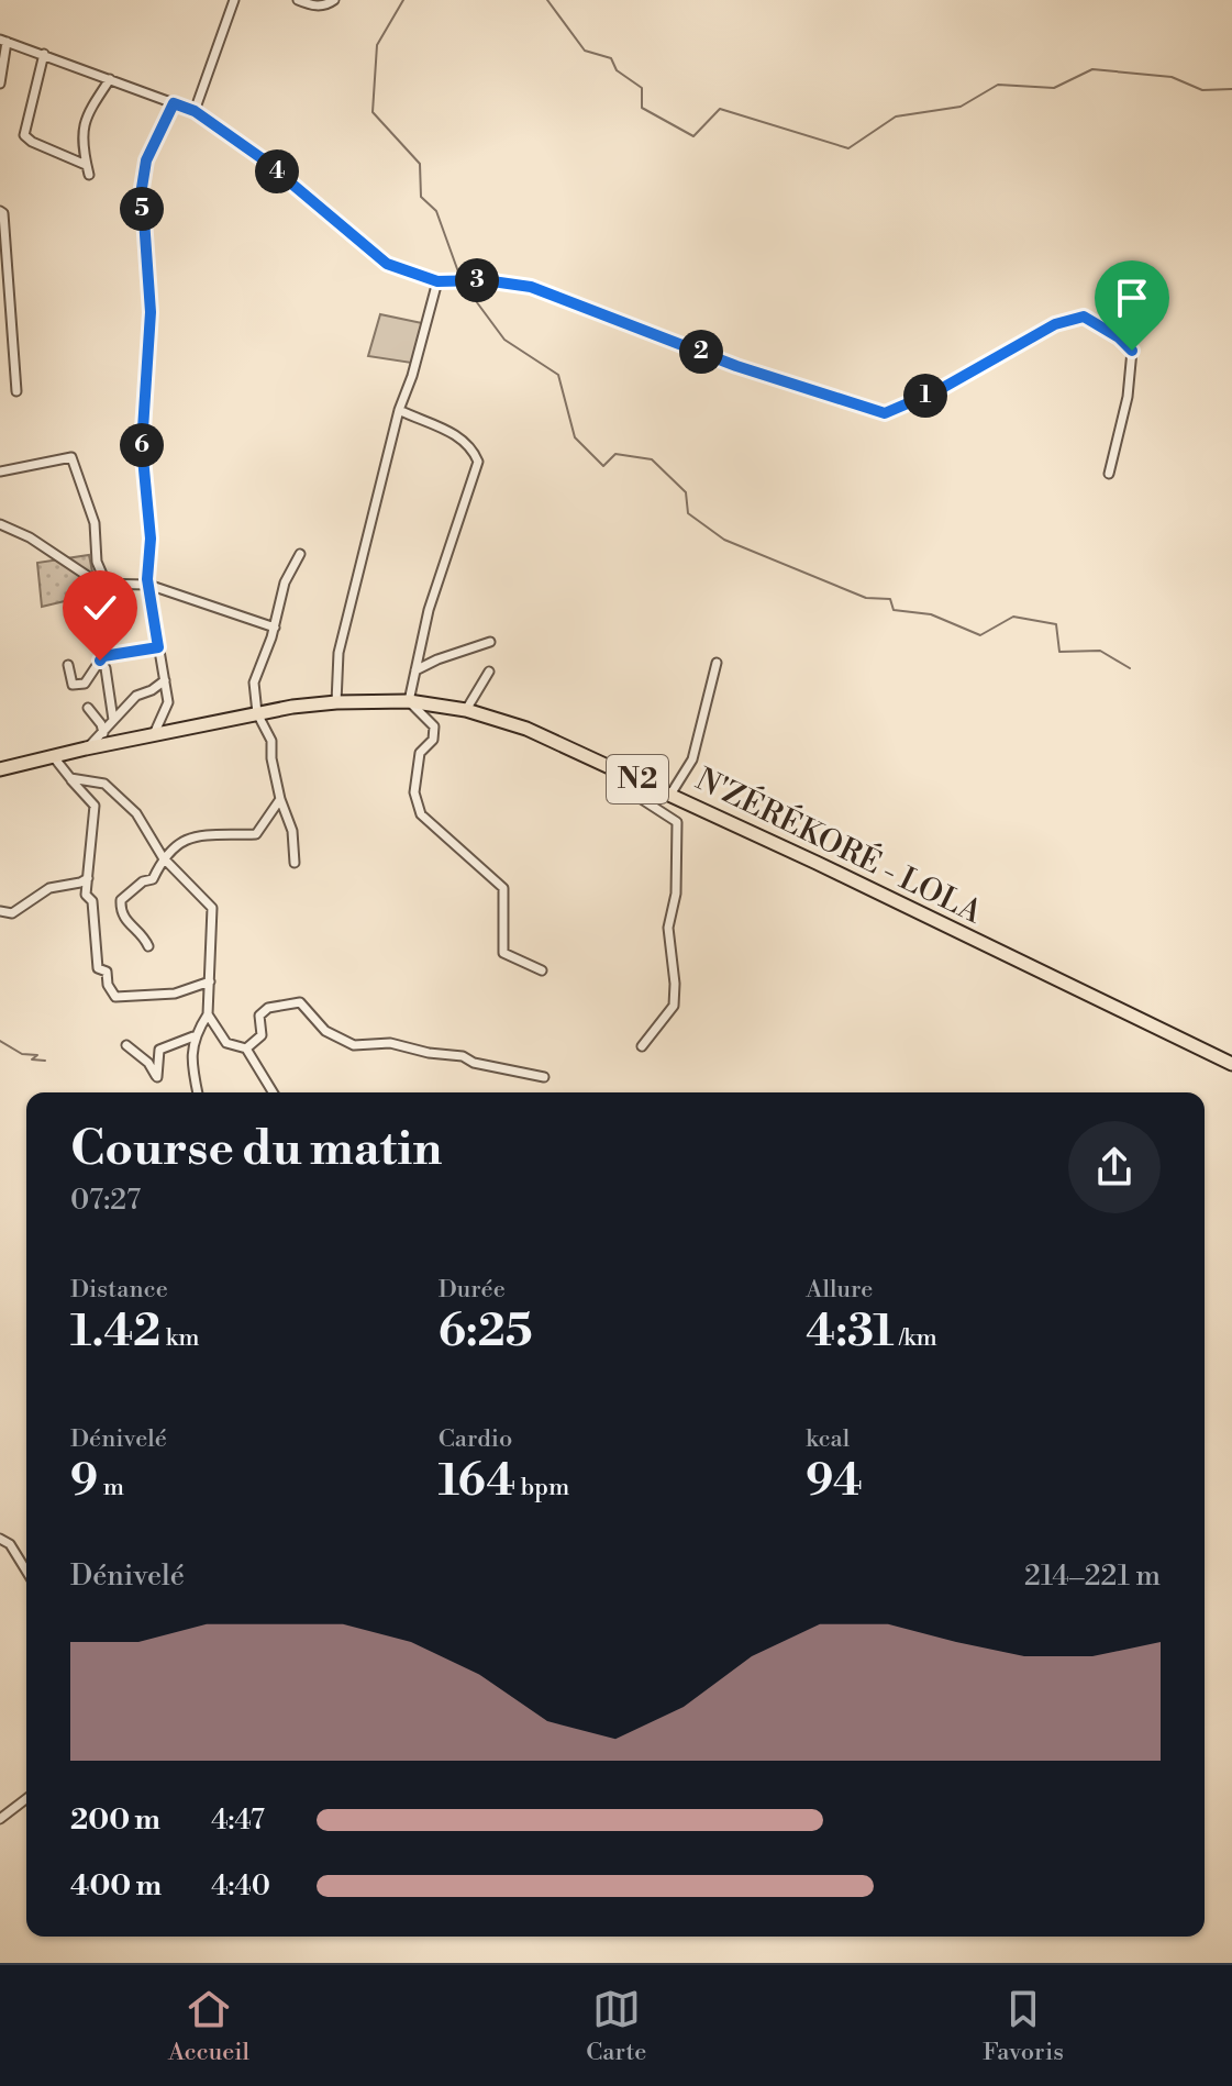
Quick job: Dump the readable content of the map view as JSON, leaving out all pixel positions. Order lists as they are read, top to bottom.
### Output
{
  "streets": {
    "highway": ["N2", "N'ZÉRÉKORÉ - LOLA"]
  },
  "page": {
    "pins": [
      "4",
      "5",
      "3",
      "2",
      "1",
      "6"
    ],
    "heading": ["Course du matin", "07:27"],
    "stats": [
      ["Distance", "1.42 km"],
      ["Durée", "6:25"],
      ["Allure", "4:31 /km"],
      ["Dénivelé", "9 m"],
      ["Cardio", "164 bpm"],
      ["kcal", "94"]
    ],
    "chart": ["Dénivelé", "214–221 m"],
    "list": [
      {
        "name": "200 m",
        "note": "4:47"
      },
      {
        "name": "400 m",
        "note": "4:40"
      }
    ],
    "tabs": ["Accueil", "Carte", "Favoris"]
  }
}
